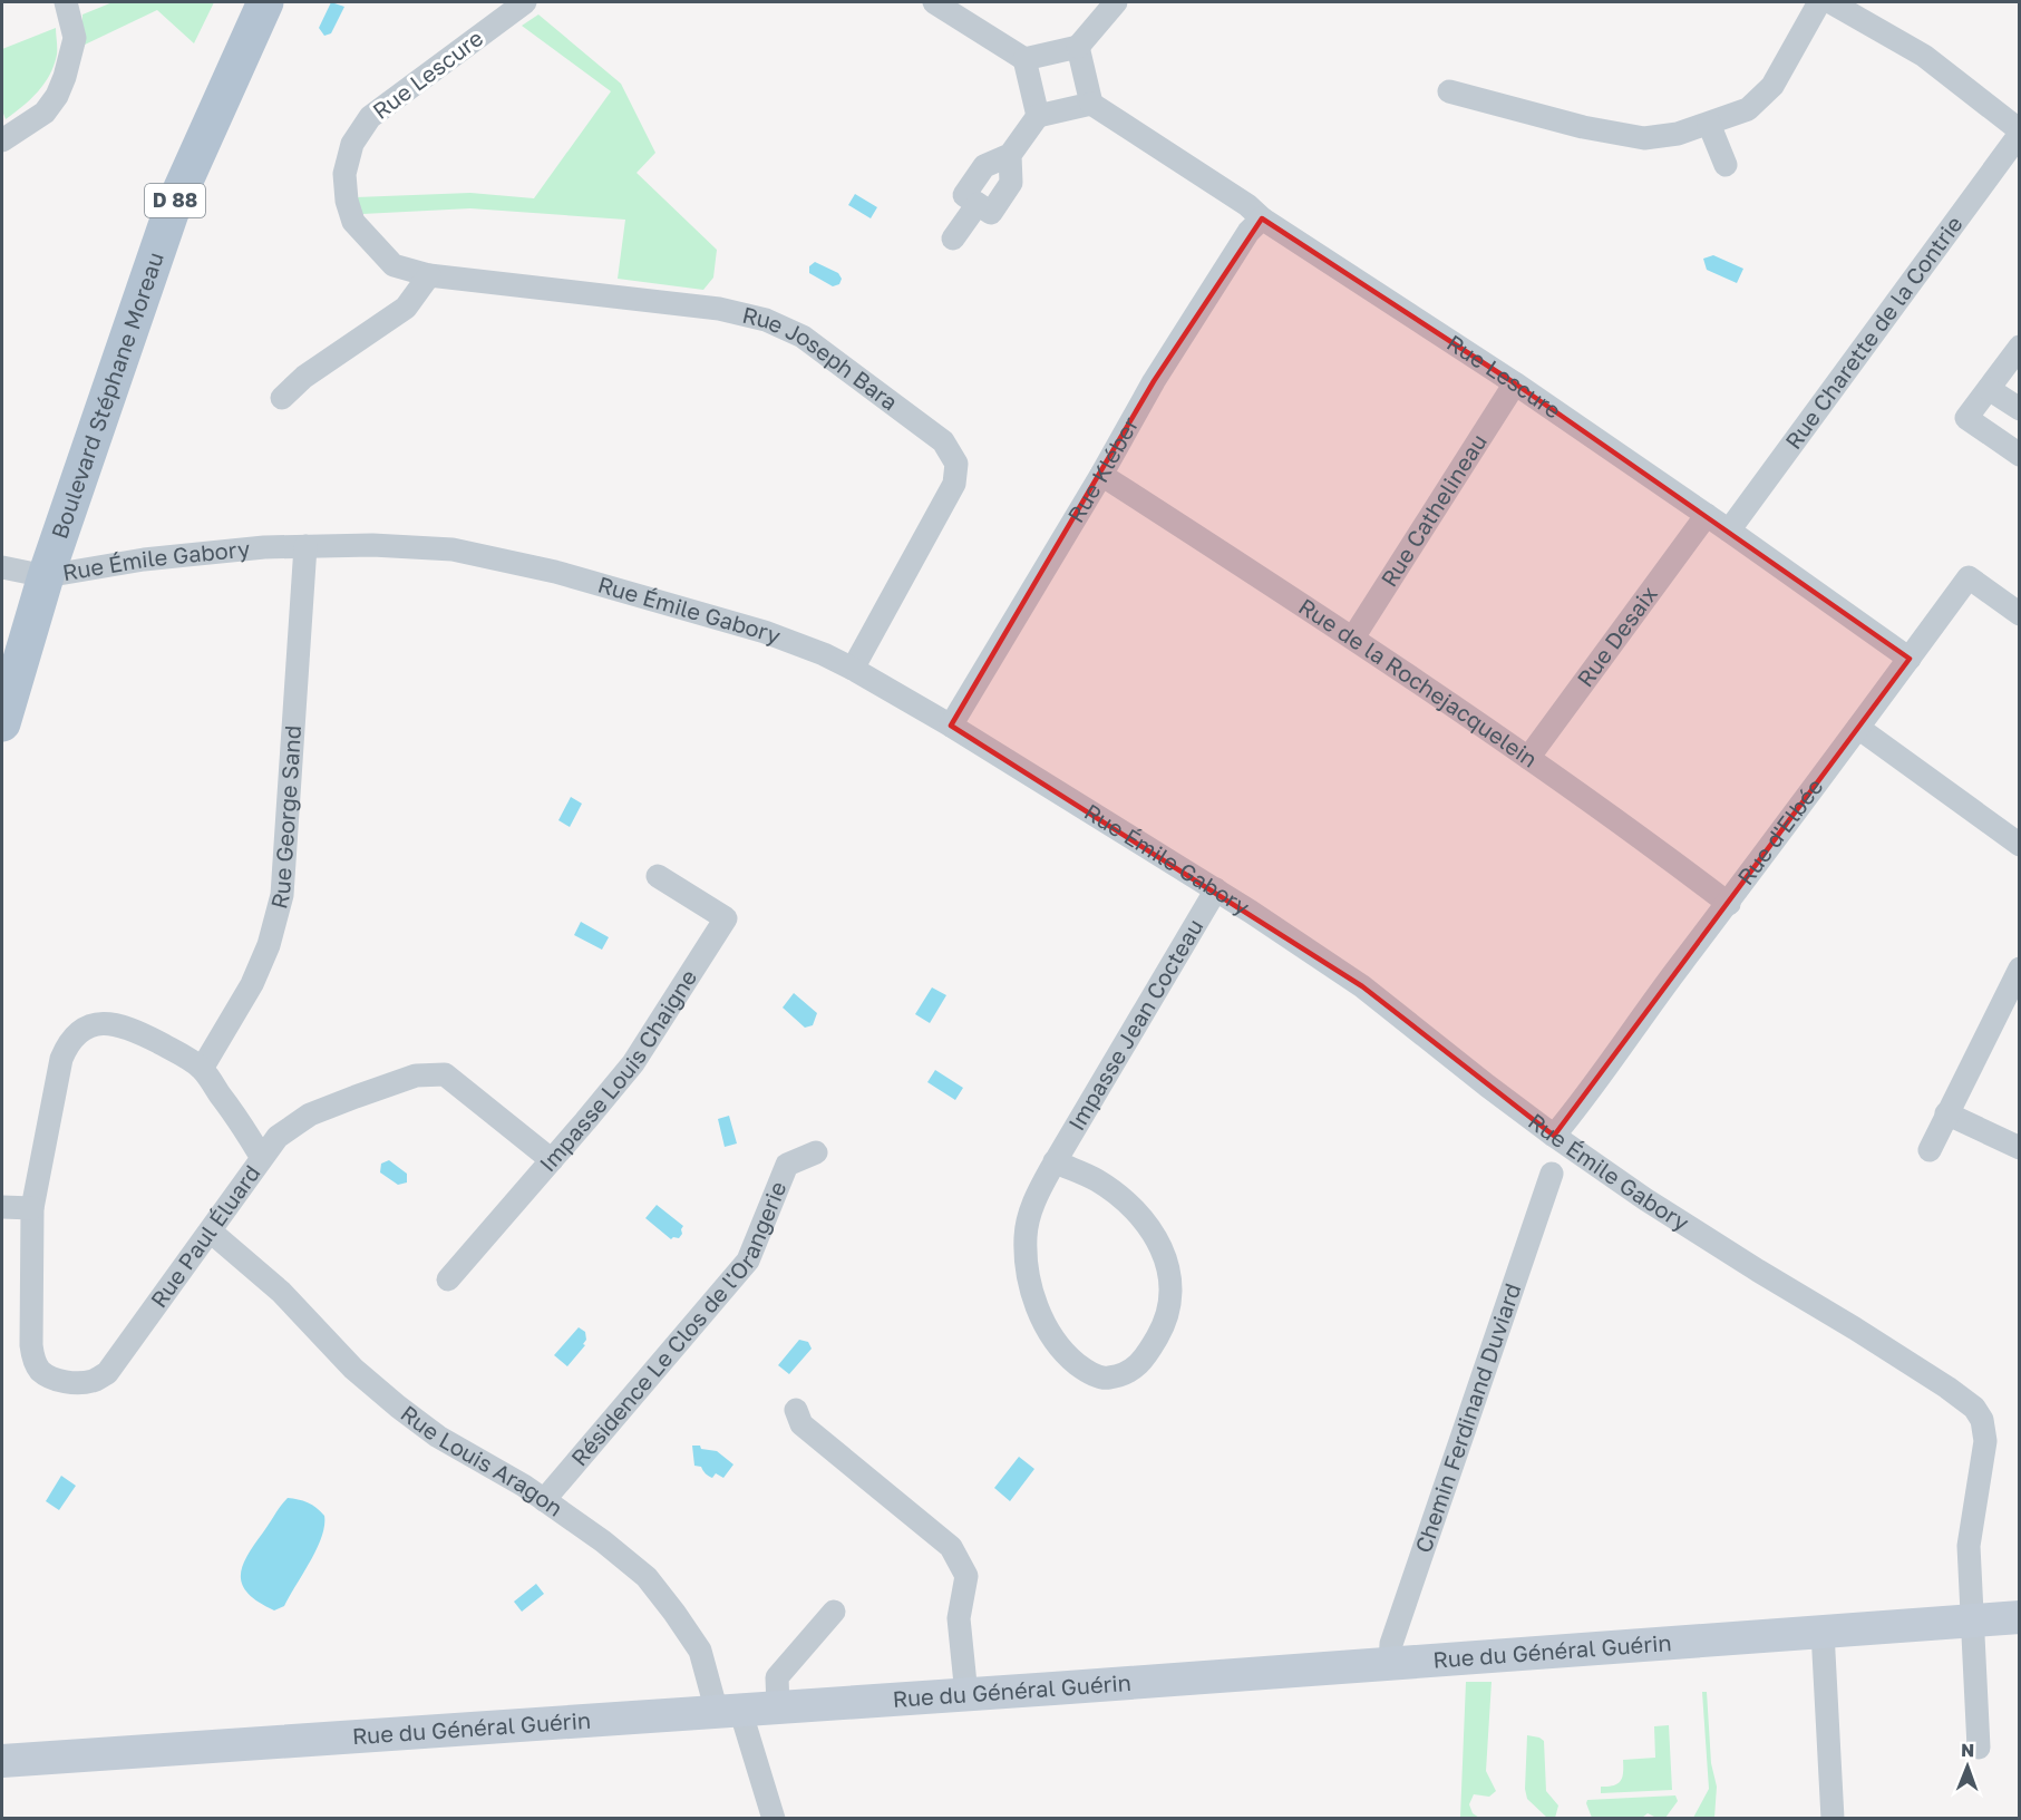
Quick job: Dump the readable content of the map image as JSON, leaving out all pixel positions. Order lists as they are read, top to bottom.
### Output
{
  "streets": {
    "main road": ["D 88", "Boulevard Stéphane Moreau", "Rue du Général Guérin"],
    "street": [
      "Rue Lescure",
      "Rue Charette de la Contrie",
      "Rue Joseph Bara",
      "Rue Kléber",
      "Rue Cathelineau",
      "Rue Émile Gabory",
      "Rue Desaix",
      "Rue de la Rochejacquelein",
      "Rue George Sand",
      "Rue d'Elbée",
      "Impasse Jean Cocteau",
      "Impasse Louis Chaigne",
      "Rue Paul Éluard",
      "Résidence Le Clos de l'Orangerie",
      "Chemin Ferdinand Duviard",
      "Rue Louis Aragon"
    ]
  },
  "crossings": [
    ["Rue Lescure", "Rue Charette de la Contrie"],
    ["Rue Lescure", "Rue Joseph Bara"],
    ["Rue Lescure", "Rue Kléber"],
    ["Rue Lescure", "Rue Cathelineau"],
    ["Rue Lescure", "Rue Desaix"],
    ["Rue Lescure", "Rue d'Elbée"],
    ["Rue Joseph Bara", "Rue Émile Gabory"],
    ["Boulevard Stéphane Moreau", "Rue Émile Gabory"],
    ["Rue Kléber", "Rue Émile Gabory"],
    ["Rue Kléber", "Rue de la Rochejacquelein"],
    ["Rue Cathelineau", "Rue de la Rochejacquelein"],
    ["Rue Émile Gabory", "Rue George Sand"],
    ["Rue Émile Gabory", "Rue d'Elbée"],
    ["Rue Émile Gabory", "Impasse Jean Cocteau"],
    ["Rue Émile Gabory", "Rue du Général Guérin"],
    ["Rue Desaix", "Rue de la Rochejacquelein"],
    ["Rue de la Rochejacquelein", "Rue d'Elbée"],
    ["Rue George Sand", "Rue Paul Éluard"],
    ["Rue Paul Éluard", "Rue Louis Aragon"],
    ["Résidence Le Clos de l'Orangerie", "Rue Louis Aragon"],
    ["Chemin Ferdinand Duviard", "Rue du Général Guérin"],
    ["Rue Louis Aragon", "Rue du Général Guérin"]
  ],
  "north": "top"
}
